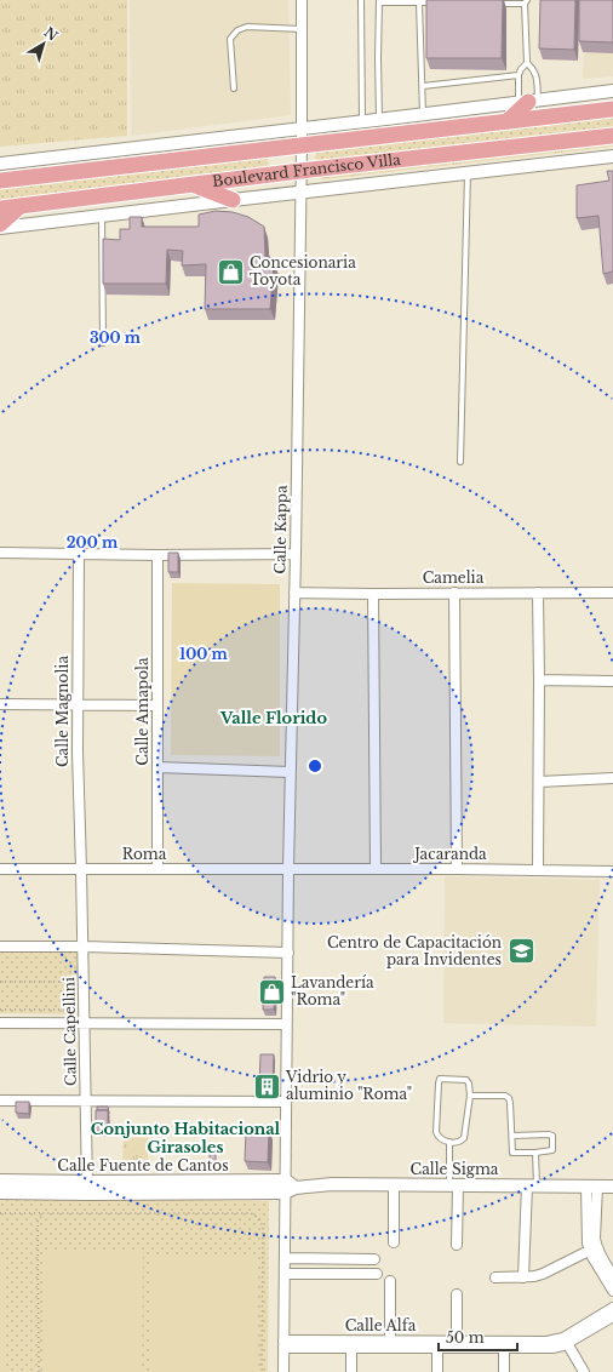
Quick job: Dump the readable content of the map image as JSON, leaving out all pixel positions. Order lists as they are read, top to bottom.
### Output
{
  "streets": {
    "main road": ["Boulevard Francisco Villa"],
    "street": [
      "Calle Kappa",
      "Camelia",
      "Calle Magnolia",
      "Calle Amapola",
      "Roma",
      "Jacaranda",
      "Calle Capellini",
      "Calle Fuente de Cantos",
      "Calle Sigma",
      "Calle Alfa"
    ]
  },
  "crossings": [
    ["Boulevard Francisco Villa", "Calle Kappa"],
    ["Calle Kappa", "Camelia"],
    ["Calle Kappa", "Roma"],
    ["Calle Kappa", "Jacaranda"],
    ["Calle Kappa", "Calle Fuente de Cantos"],
    ["Calle Kappa", "Calle Sigma"],
    ["Calle Magnolia", "Roma"],
    ["Calle Magnolia", "Calle Capellini"],
    ["Calle Amapola", "Roma"],
    ["Roma", "Jacaranda"],
    ["Roma", "Calle Capellini"],
    ["Calle Capellini", "Calle Fuente de Cantos"],
    ["Calle Fuente de Cantos", "Calle Sigma"]
  ],
  "districts": ["Valle Florido", "Conjunto Habitacional Girasoles"],
  "places": {
    "shop": ["Concesionaria Toyota", "Lavandería \"Roma\""],
    "school or university": ["Centro de Capacitación para Invidentes"],
    "building": ["Vidrio y aluminio \"Roma\""]
  },
  "scale_bar": "50 m",
  "north": "top right",
  "rings": ["300 m", "200 m", "100 m"]
}
